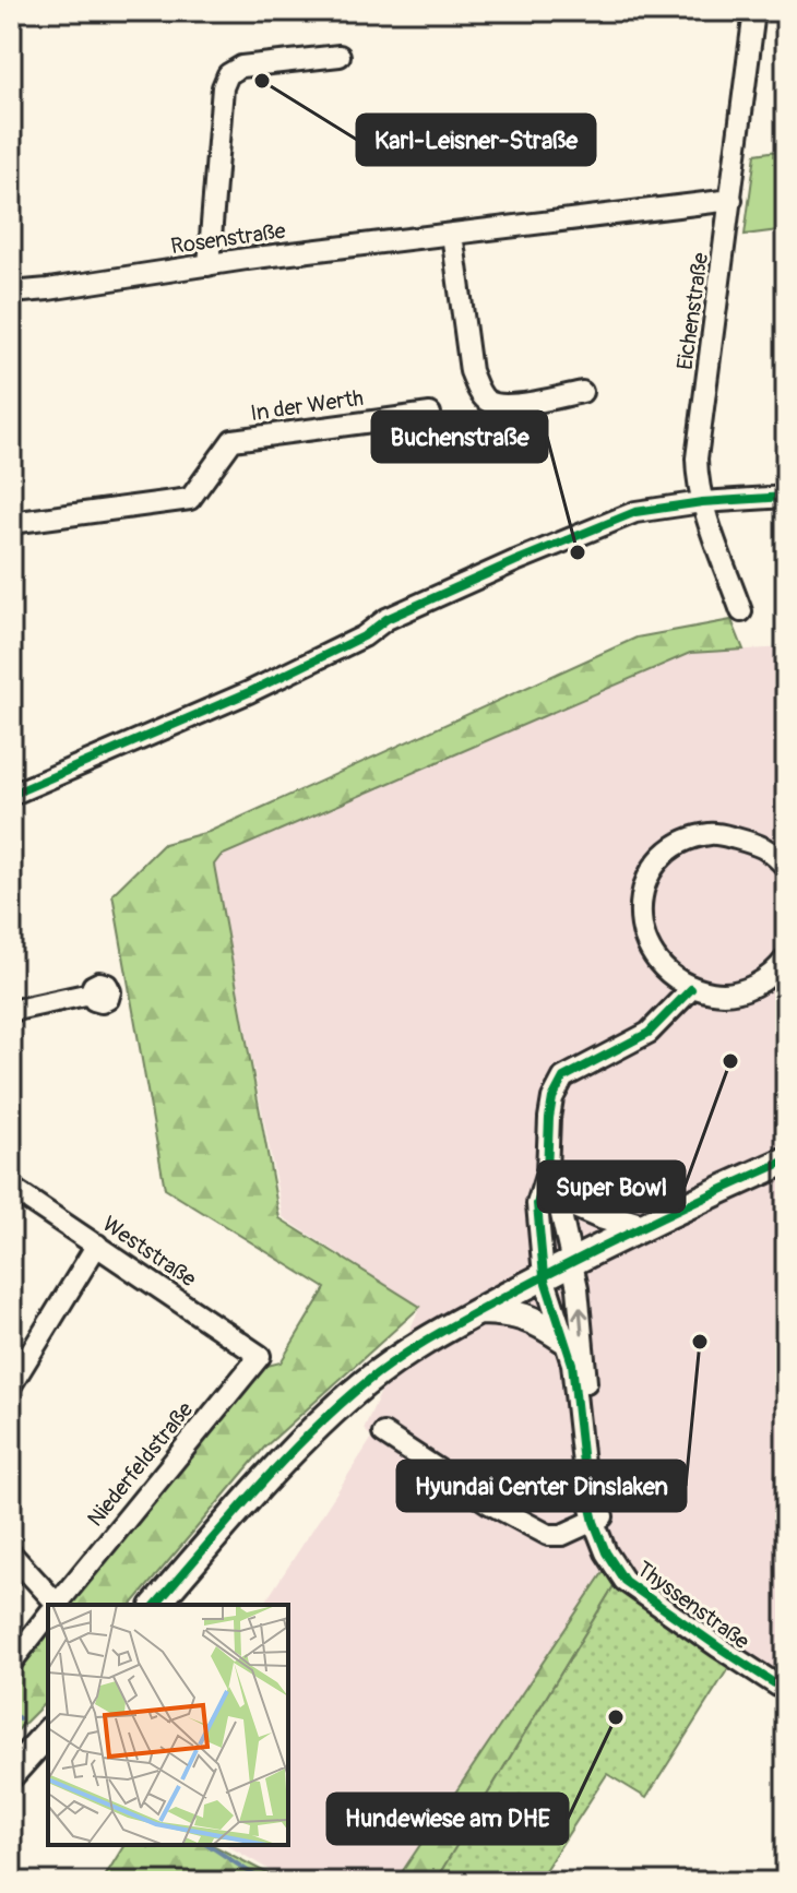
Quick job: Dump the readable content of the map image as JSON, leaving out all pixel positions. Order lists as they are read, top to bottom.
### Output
{
  "streets": {
    "street": [
      "Rosenstraße",
      "Eichenstraße",
      "In der Werth",
      "Weststraße",
      "Niederfeldstraße",
      "Thyssenstraße"
    ]
  },
  "crossings": [
    ["Rosenstraße", "Eichenstraße"],
    ["Weststraße", "Niederfeldstraße"]
  ],
  "places": [
    "Karl-Leisner-Straße",
    "Buchenstraße",
    "Super Bowl",
    "Hyundai Center Dinslaken",
    "Hundewiese am DHE"
  ]
}
